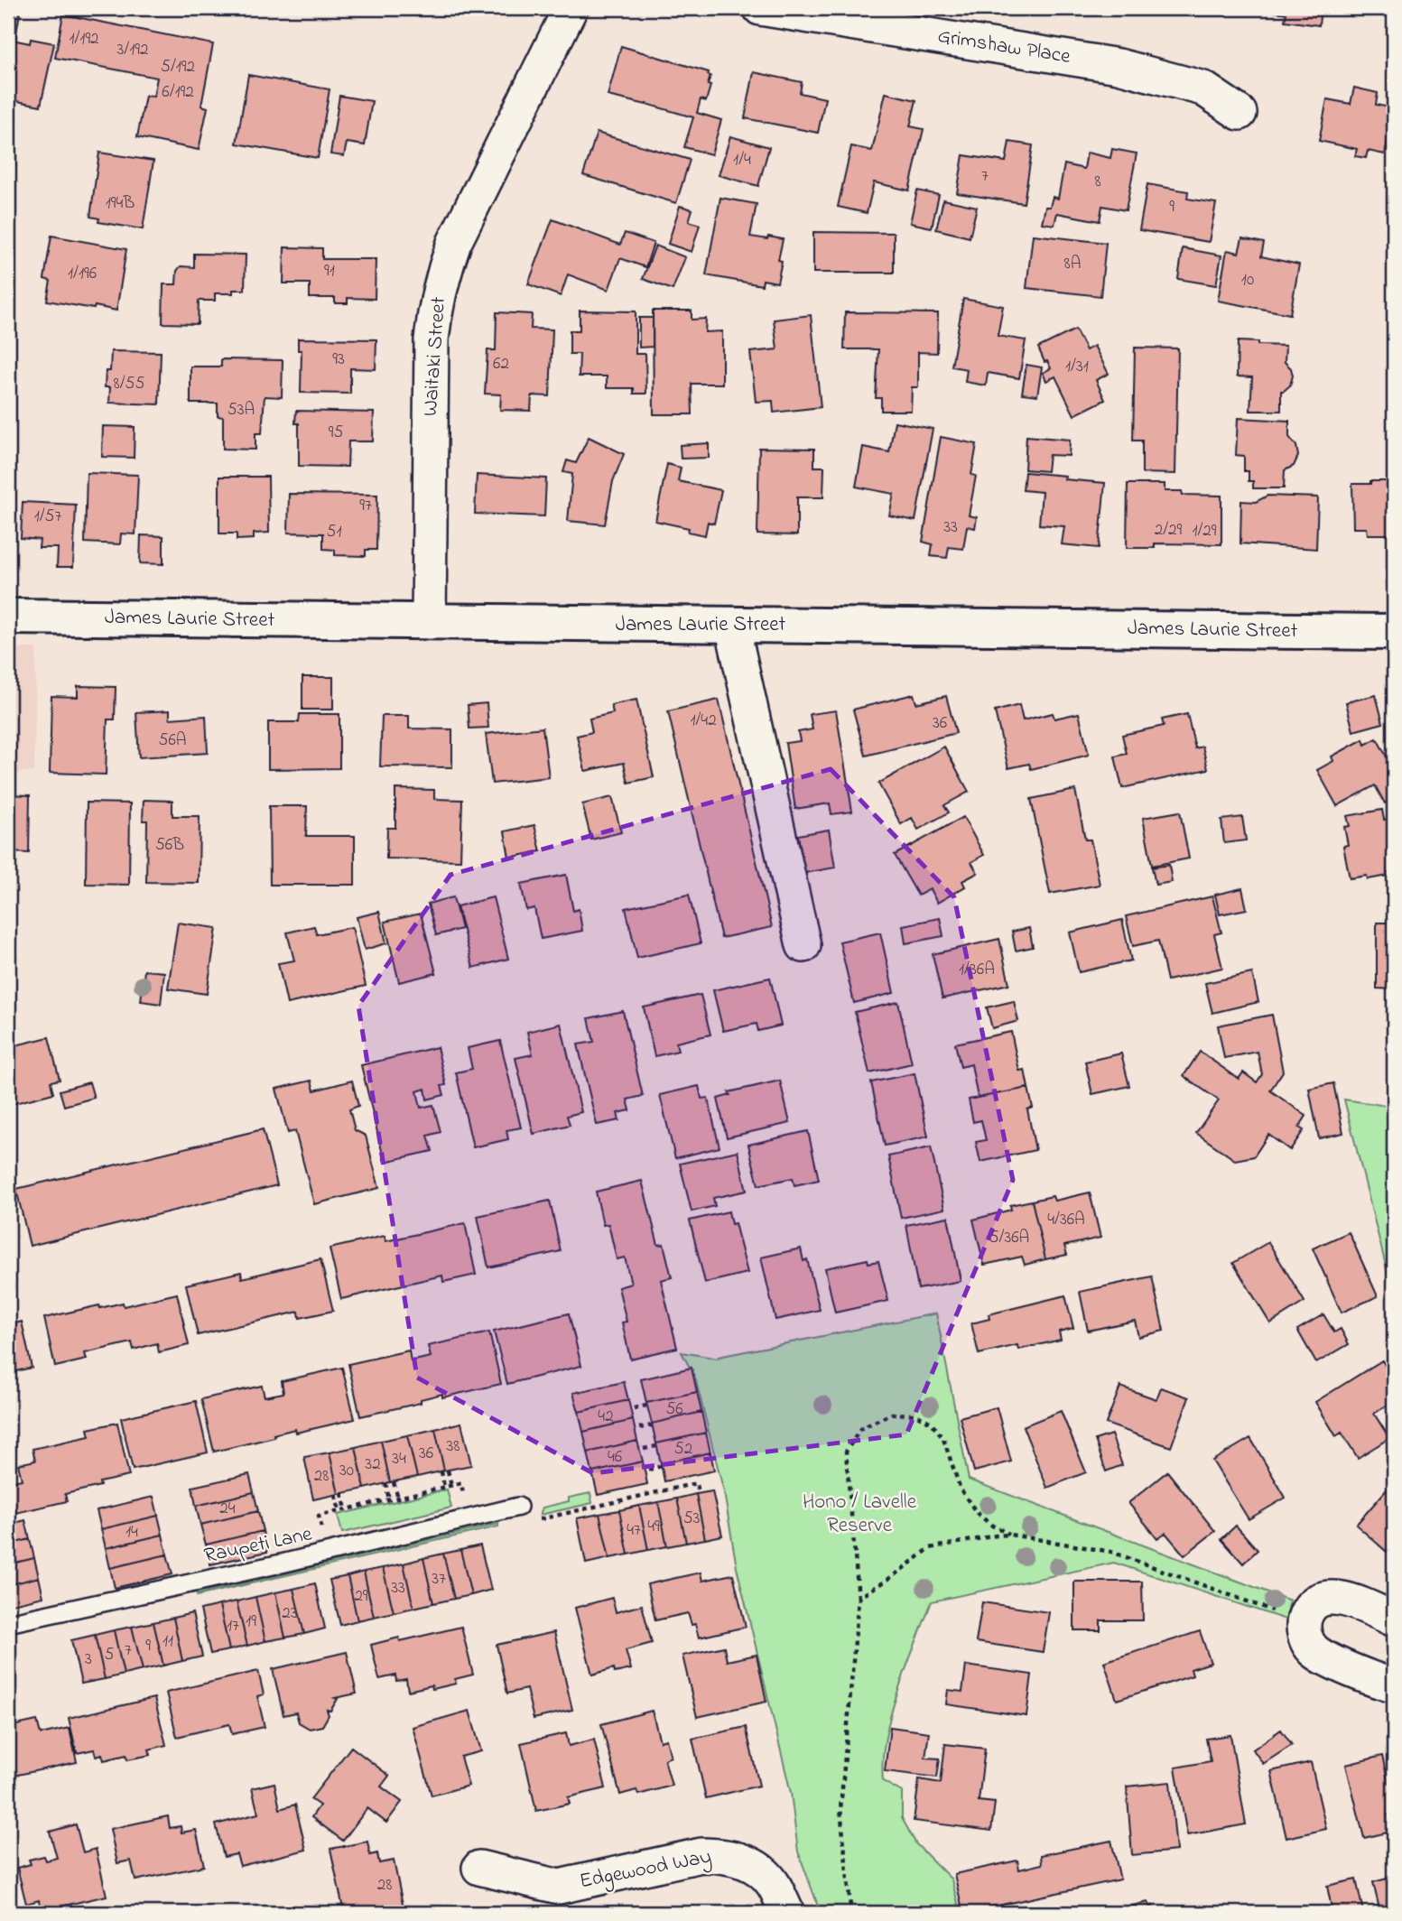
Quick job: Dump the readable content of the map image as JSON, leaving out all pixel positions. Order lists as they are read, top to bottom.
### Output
{
  "streets": {
    "street": [
      "Grimshaw Place",
      "Waitaki Street",
      "James Laurie Street",
      "Edgewood Way"
    ],
    "lane": ["Raupeti Lane"]
  },
  "crossings": [
    ["Waitaki Street", "James Laurie Street"]
  ],
  "parks": ["Hono / Lavelle Reserve"],
  "house_numbers": [
    "1/192",
    "3/192",
    "5/192",
    "6/192",
    "1/4",
    "7",
    "8",
    "194B",
    "9",
    "8A",
    "91",
    "1/196",
    "10",
    "93",
    "62",
    "1/31",
    "8/55",
    "53A",
    "95",
    "97",
    "1/57",
    "33",
    "2/29",
    "1/29",
    "51",
    "1/42",
    "36",
    "56A",
    "56B",
    "1/36A",
    "4/36A",
    "5/36A",
    "56",
    "42",
    "38",
    "52",
    "36",
    "46",
    "34",
    "32",
    "30",
    "28",
    "24",
    "53",
    "49",
    "47",
    "14",
    "37",
    "33",
    "29",
    "23",
    "19",
    "17",
    "11",
    "9",
    "7",
    "5",
    "3",
    "28"
  ]
}
